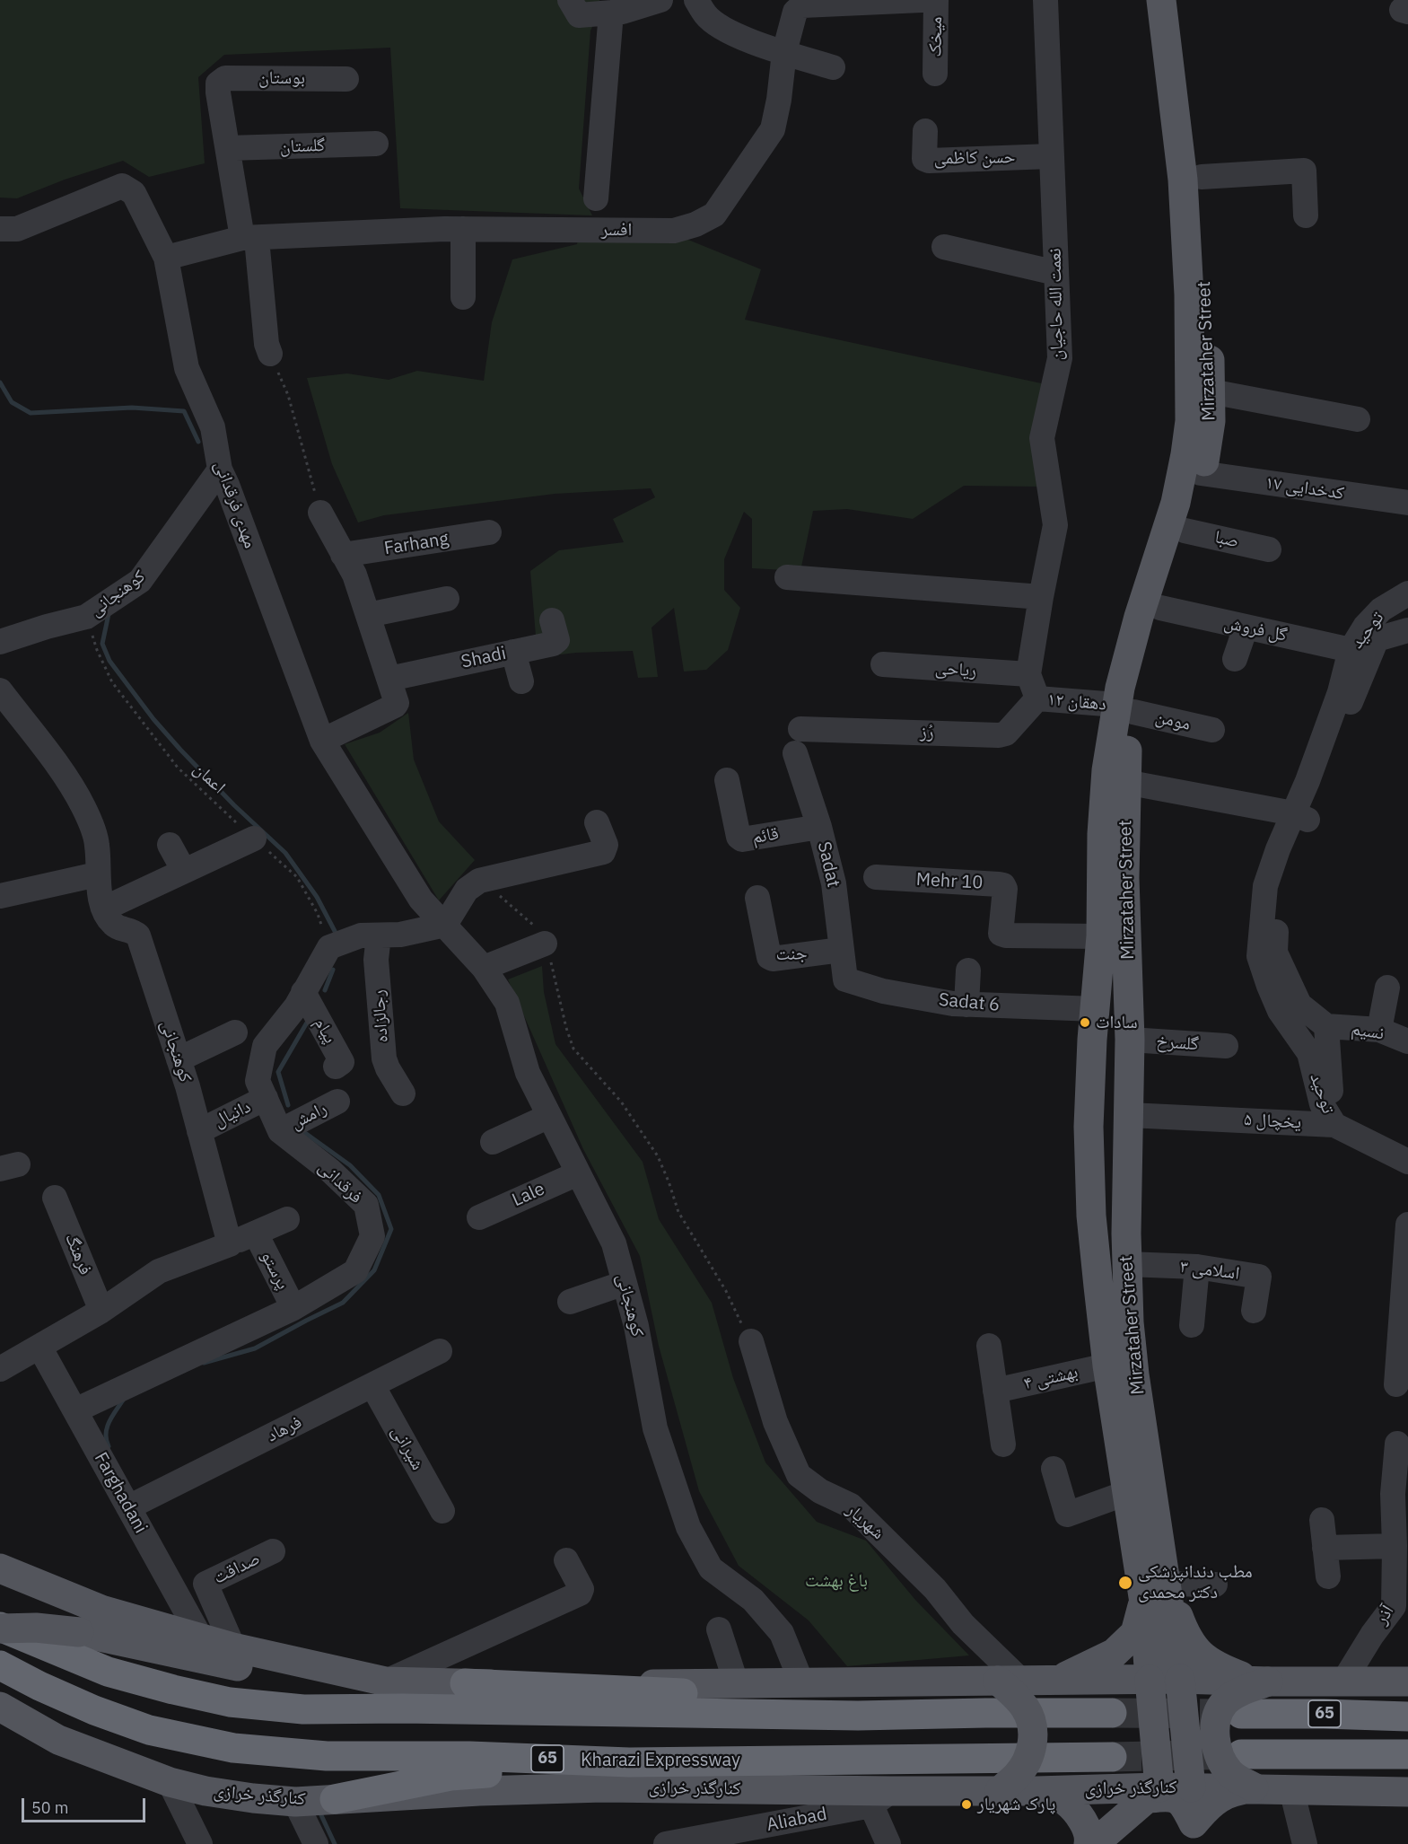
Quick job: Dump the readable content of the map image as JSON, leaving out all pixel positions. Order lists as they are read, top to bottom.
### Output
{
  "streets": {
    "highway": ["65", "Kharazi Expressway"],
    "main road": ["Mirzataher Street", "کنارگذر خرازی"],
    "street": [
      "میخک",
      "بوستان",
      "گلستان",
      "حسن کاظمی",
      "افسر",
      "نعمت الله حاجیان",
      "کدخدایی ۱۷",
      "مهدی فرقدانی",
      "صبا",
      "Farhang",
      "کوهنجانی",
      "گل فروش",
      "توحید",
      "Shadi",
      "ریاحی",
      "دهقان ۱۲",
      "مومن",
      "رُز",
      "قائم",
      "Sadat",
      "Mehr 10",
      "جنت",
      "Sadat 6",
      "رجالزاده",
      "پیام",
      "نسیم",
      "گلسرخ",
      "دانیال",
      "رامش",
      "یخچال ۵",
      "فرقدانی",
      "Lale",
      "فرهنگ",
      "پرستو",
      "اسلامی ۳",
      "بهشتی ۴",
      "فرهاد",
      "شیرانی",
      "Farghadani",
      "شهریار",
      "صداقت",
      "آذر",
      "Aliabad"
    ],
    "path": ["اعمان"]
  },
  "crossings": [
    ["بوستان", "گلستان"],
    ["حسن کاظمی", "نعمت الله حاجیان"],
    ["افسر", "مهدی فرقدانی"],
    ["نعمت الله حاجیان", "ریاحی"],
    ["نعمت الله حاجیان", "دهقان ۱۲"],
    ["نعمت الله حاجیان", "رُز"],
    ["Mirzataher Street", "کدخدایی ۱۷"],
    ["Mirzataher Street", "صبا"],
    ["Mirzataher Street", "گل فروش"],
    ["Mirzataher Street", "دهقان ۱۲"],
    ["Mirzataher Street", "مومن"],
    ["Mirzataher Street", "Mehr 10"],
    ["Mirzataher Street", "Sadat 6"],
    ["Mirzataher Street", "گلسرخ"],
    ["Mirzataher Street", "یخچال ۵"],
    ["Mirzataher Street", "اسلامی ۳"],
    ["Mirzataher Street", "بهشتی ۴"],
    ["Mirzataher Street", "کنارگذر خرازی"],
    ["مهدی فرقدانی", "کوهنجانی"],
    ["کوهنجانی", "اعمان"],
    ["کوهنجانی", "دانیال"],
    ["کوهنجانی", "Lale"],
    ["گل فروش", "توحید"],
    ["توحید", "نسیم"],
    ["توحید", "یخچال ۵"],
    ["دهقان ۱۲", "مومن"],
    ["دهقان ۱۲", "رُز"],
    ["رُز", "Sadat"],
    ["اعمان", "فرقدانی"],
    ["قائم", "Sadat"],
    ["Sadat", "جنت"],
    ["Sadat", "Sadat 6"],
    ["پیام", "فرقدانی"],
    ["دانیال", "فرقدانی"],
    ["رامش", "فرقدانی"],
    ["فرقدانی", "پرستو"],
    ["فرقدانی", "Farghadani"],
    ["فرهاد", "شیرانی"],
    ["فرهاد", "Farghadani"],
    ["کنارگذر خرازی", "Aliabad"]
  ],
  "parks": ["باغ بهشت"],
  "places": ["سادات", "مطب دندانپزشکی دکتر محمدی", "پارک شهریار"],
  "scale_bar": "50 m"
}
